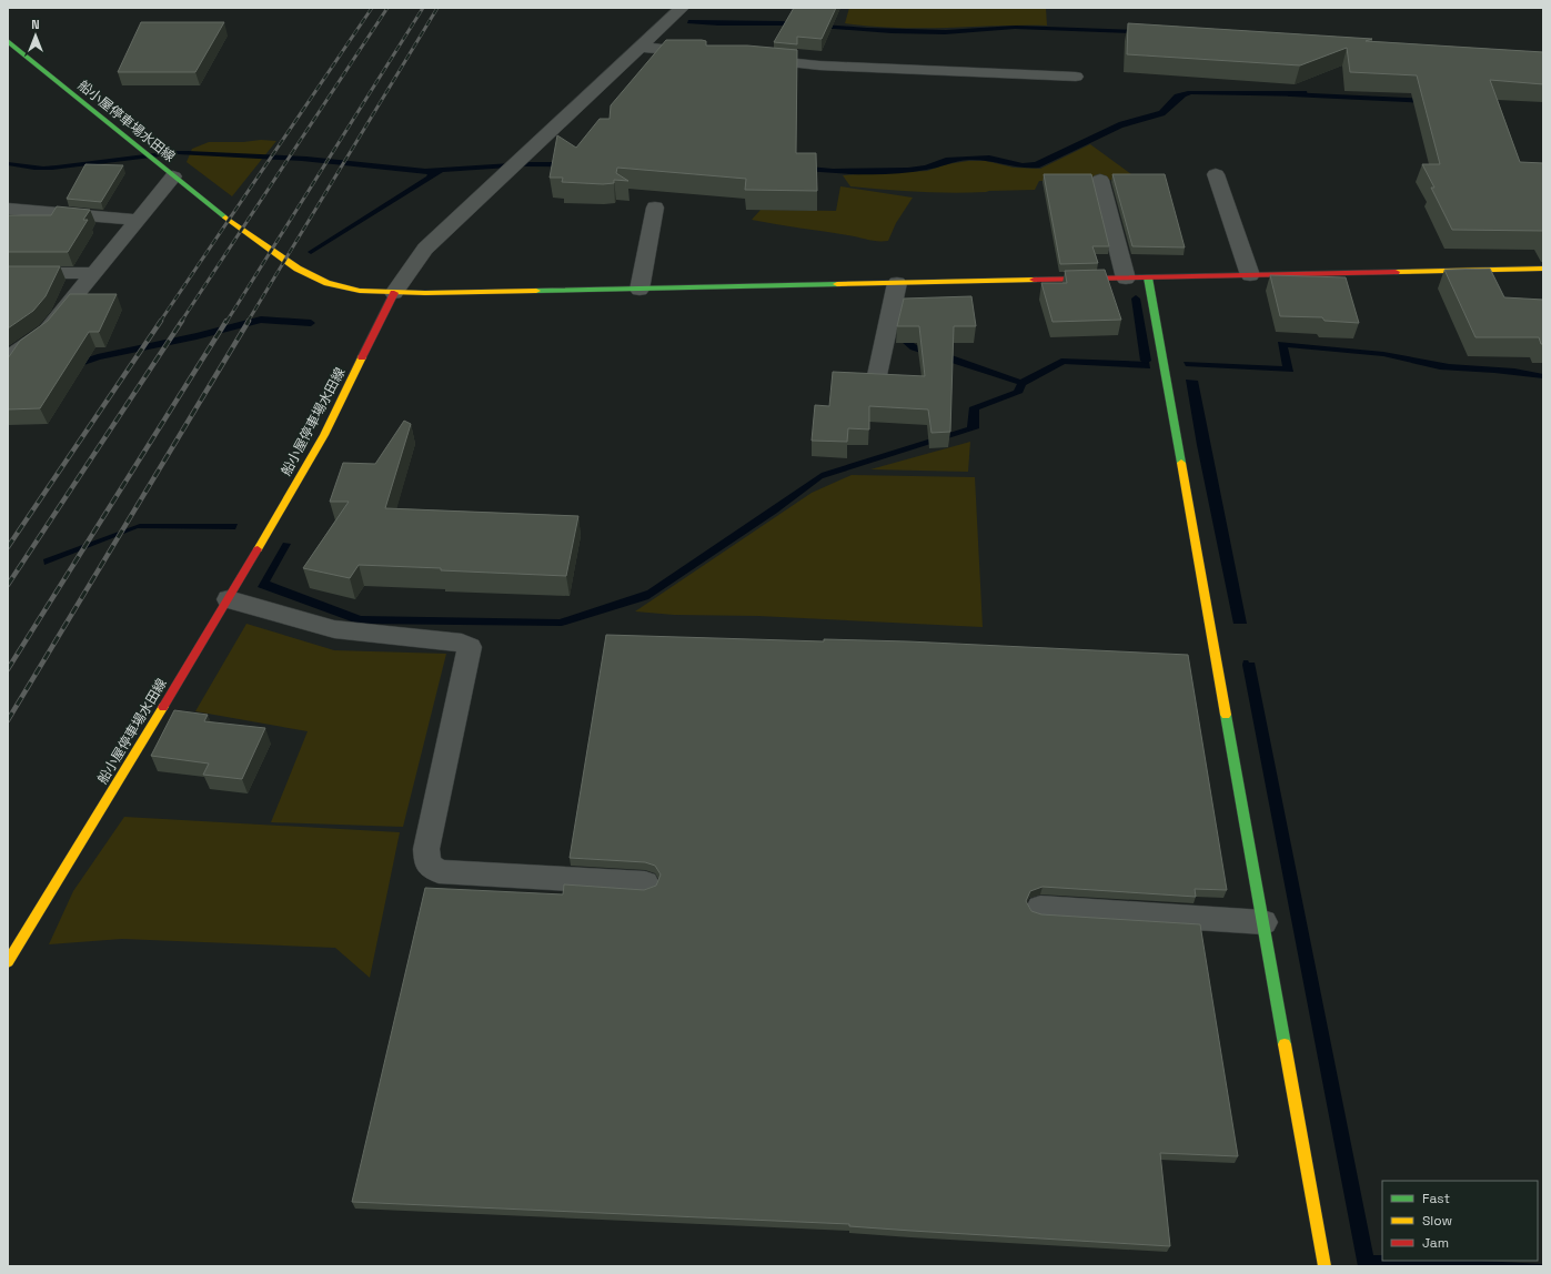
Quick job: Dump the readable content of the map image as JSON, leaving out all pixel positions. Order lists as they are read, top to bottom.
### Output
{
  "streets": {
    "street": ["船小屋停車場水田線"]
  },
  "legend": ["Fast", "Slow", "Jam"],
  "north": "top"
}
